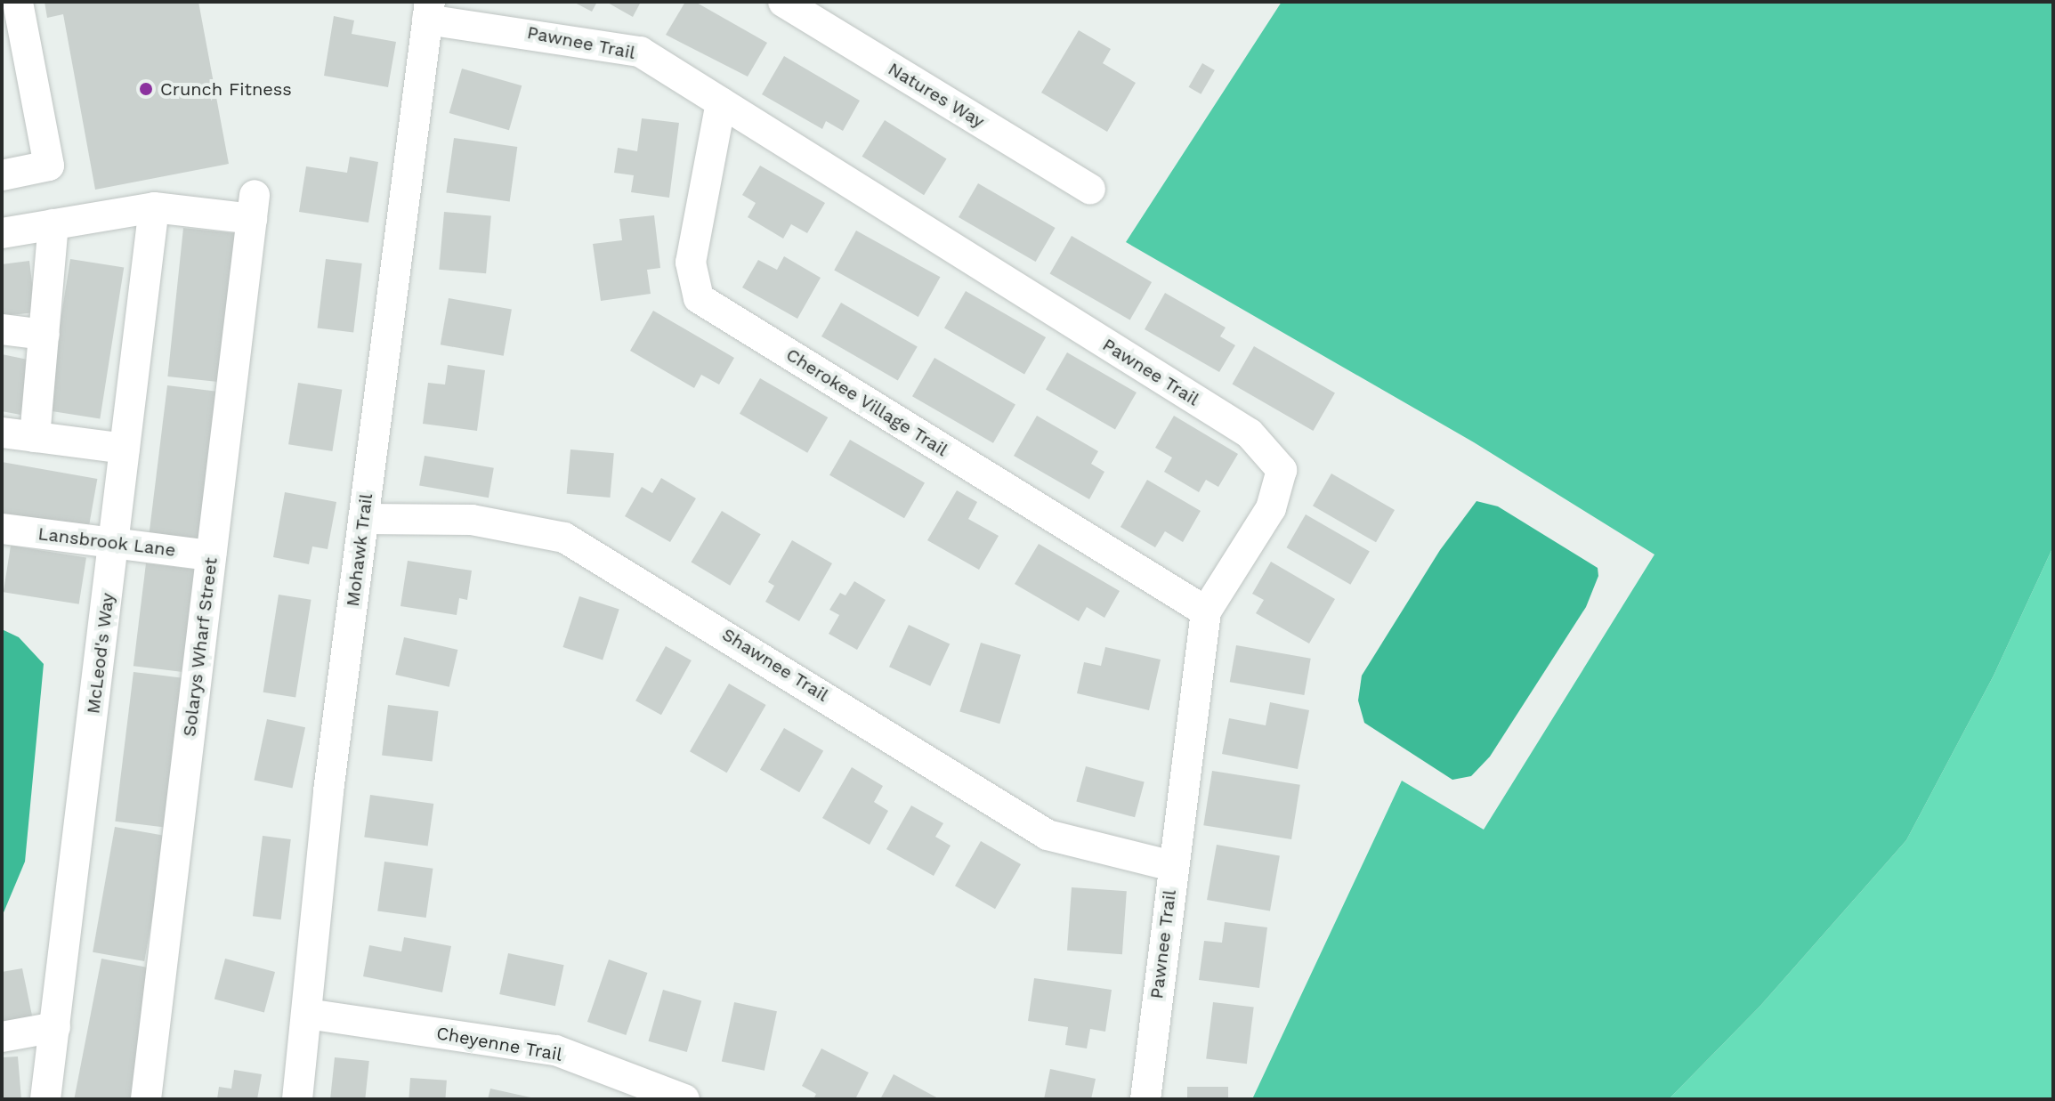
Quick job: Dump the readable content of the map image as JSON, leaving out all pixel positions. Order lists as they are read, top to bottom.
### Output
{
  "streets": {
    "street": [
      "Pawnee Trail",
      "Natures Way",
      "Cherokee Village Trail",
      "Lansbrook Lane",
      "Mohawk Trail",
      "Solarys Wharf Street",
      "McLeod's Way",
      "Shawnee Trail",
      "Cheyenne Trail"
    ]
  },
  "crossings": [
    ["Pawnee Trail", "Cherokee Village Trail"],
    ["Pawnee Trail", "Mohawk Trail"],
    ["Pawnee Trail", "Shawnee Trail"],
    ["Lansbrook Lane", "Solarys Wharf Street"],
    ["Lansbrook Lane", "McLeod's Way"],
    ["Mohawk Trail", "Shawnee Trail"],
    ["Mohawk Trail", "Cheyenne Trail"],
    ["Solarys Wharf Street", "McLeod's Way"]
  ],
  "places": ["Crunch Fitness"]
}
